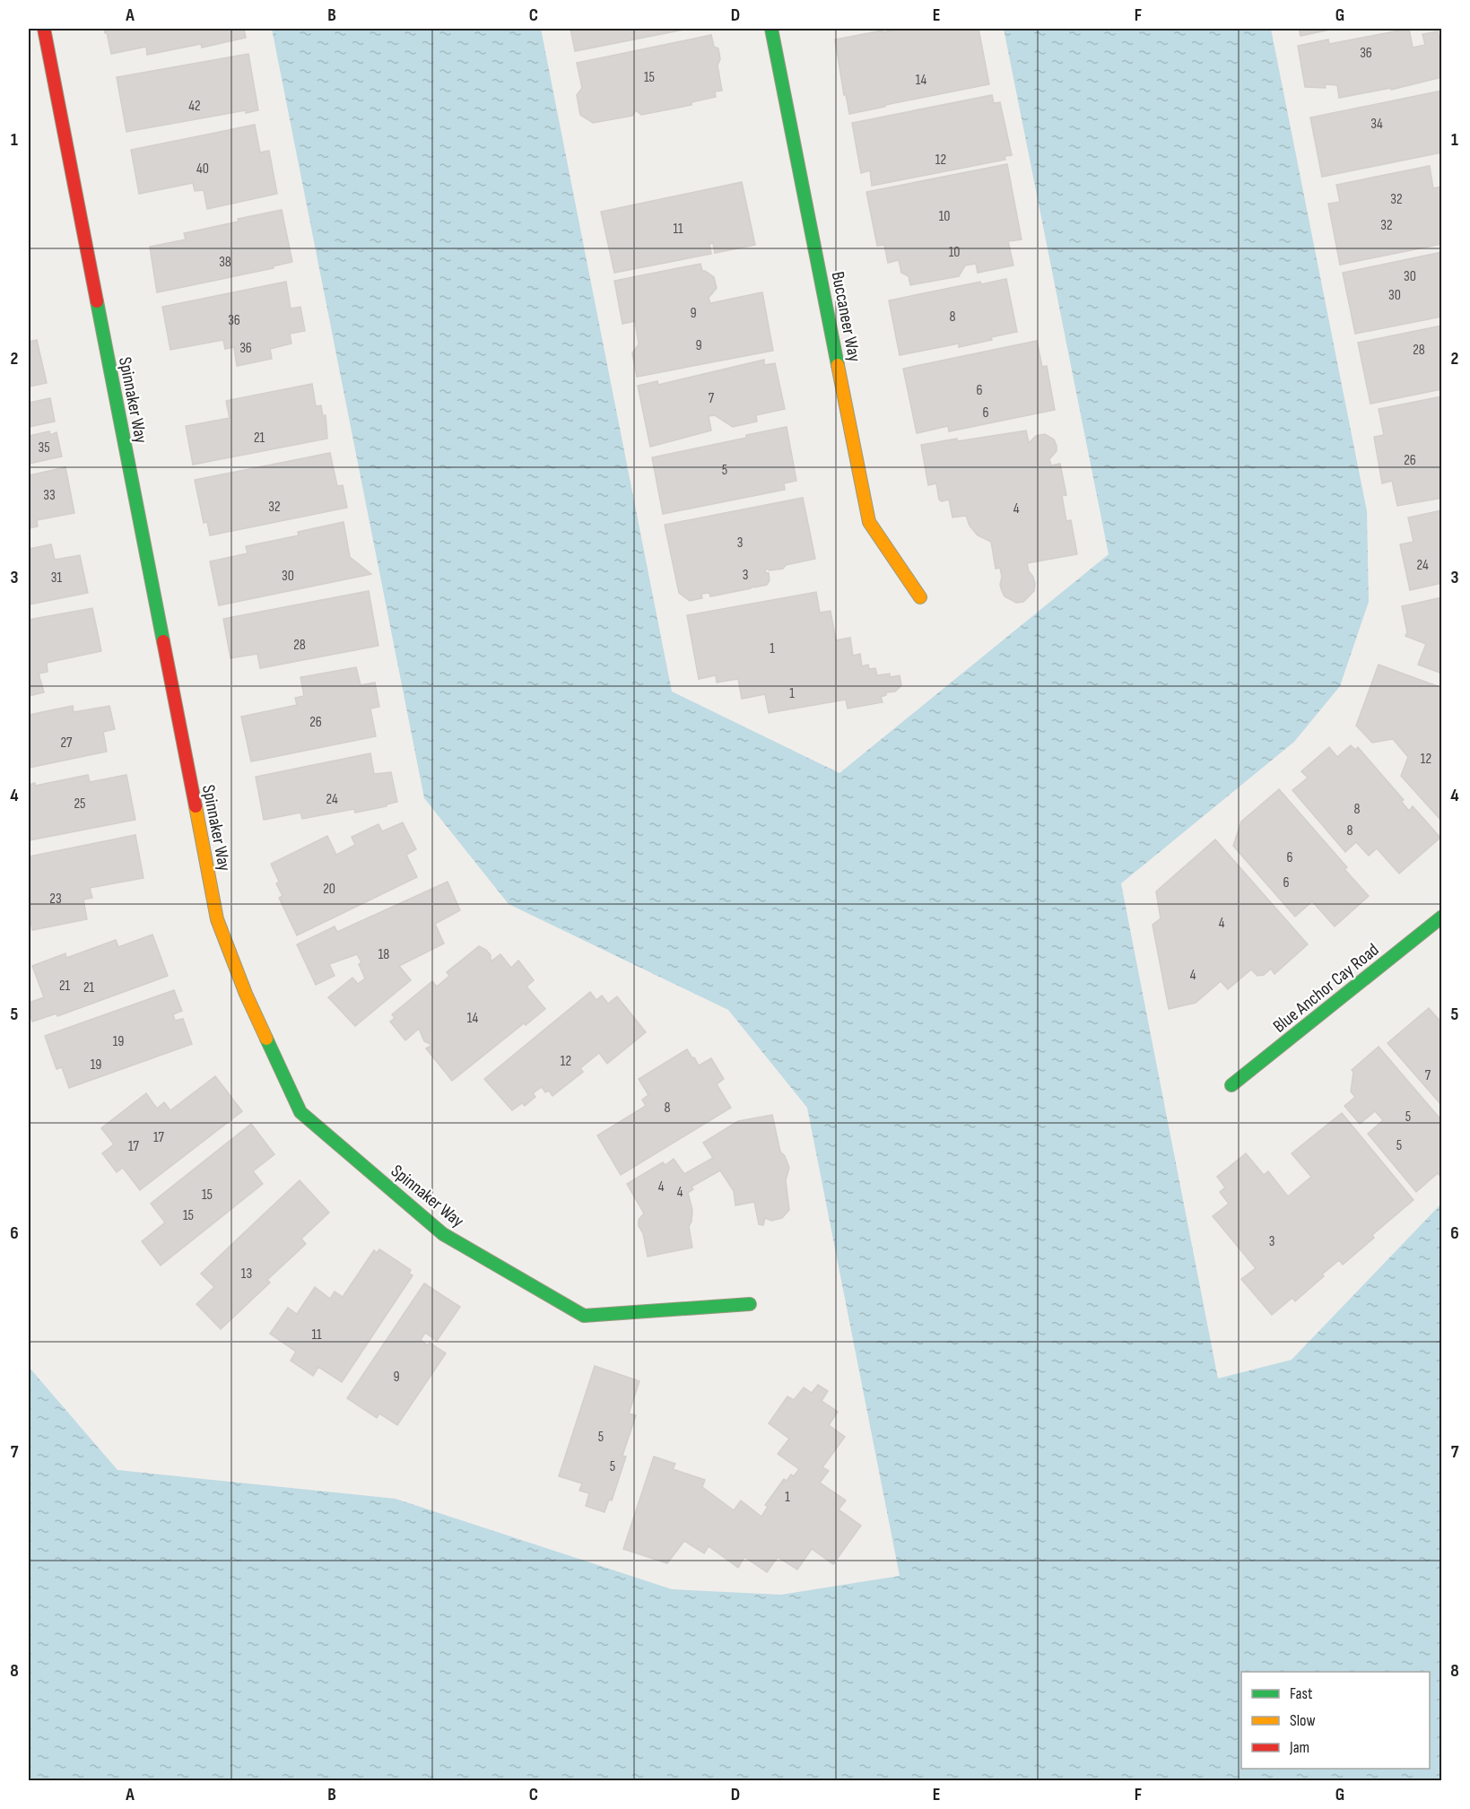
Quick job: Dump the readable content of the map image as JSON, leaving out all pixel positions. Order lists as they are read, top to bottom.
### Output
{
  "streets": {
    "street": ["Buccaneer Way", "Spinnaker Way", "Blue Anchor Cay Road"]
  },
  "house_numbers": [
    "36",
    "15",
    "14",
    "42",
    "34",
    "12",
    "40",
    "32",
    "10",
    "32",
    "11",
    "10",
    "38",
    "30",
    "30",
    "9",
    "8",
    "36",
    "9",
    "36",
    "28",
    "6",
    "7",
    "6",
    "21",
    "35",
    "26",
    "5",
    "33",
    "32",
    "4",
    "3",
    "24",
    "3",
    "30",
    "31",
    "28",
    "1",
    "1",
    "26",
    "27",
    "12",
    "24",
    "25",
    "8",
    "8",
    "6",
    "6",
    "20",
    "23",
    "4",
    "18",
    "4",
    "21",
    "21",
    "14",
    "19",
    "12",
    "19",
    "7",
    "8",
    "5",
    "17",
    "5",
    "17",
    "4",
    "4",
    "15",
    "15",
    "3",
    "13",
    "11",
    "9",
    "5",
    "5",
    "1"
  ],
  "legend": ["Fast", "Slow", "Jam"],
  "grid": {
    "columns": [
      "A",
      "B",
      "C",
      "D",
      "E",
      "F",
      "G"
    ],
    "rows": [
      "1",
      "2",
      "3",
      "4",
      "5",
      "6",
      "7",
      "8"
    ]
  }
}
